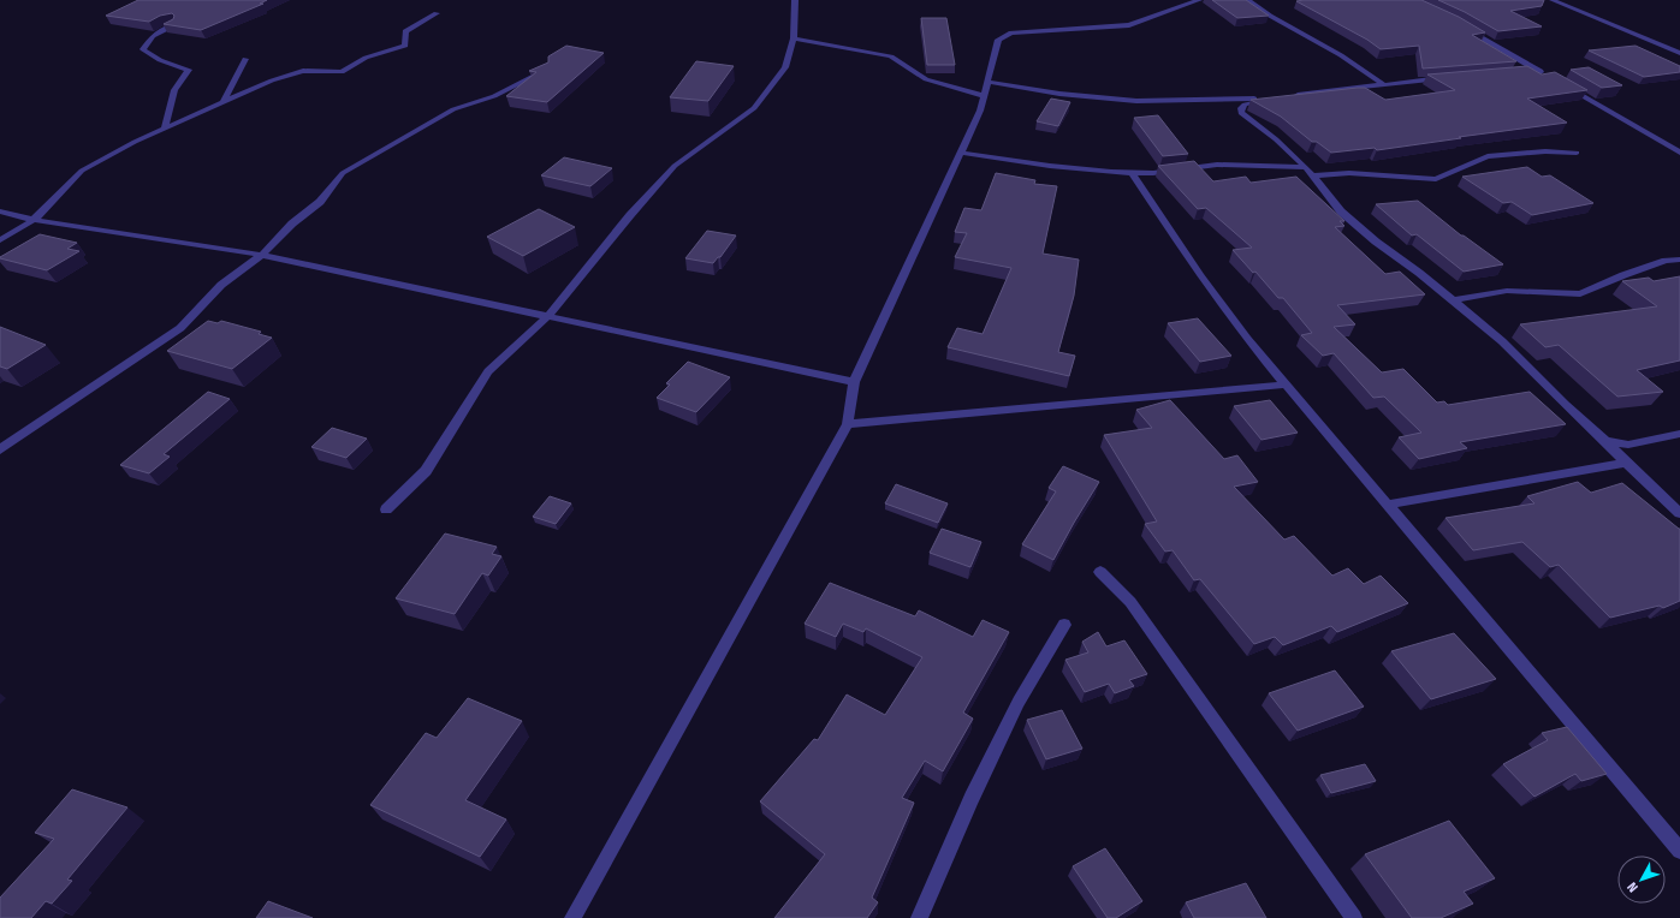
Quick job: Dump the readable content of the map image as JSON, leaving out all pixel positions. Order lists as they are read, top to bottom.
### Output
{
  "north": "bottom left"
}
